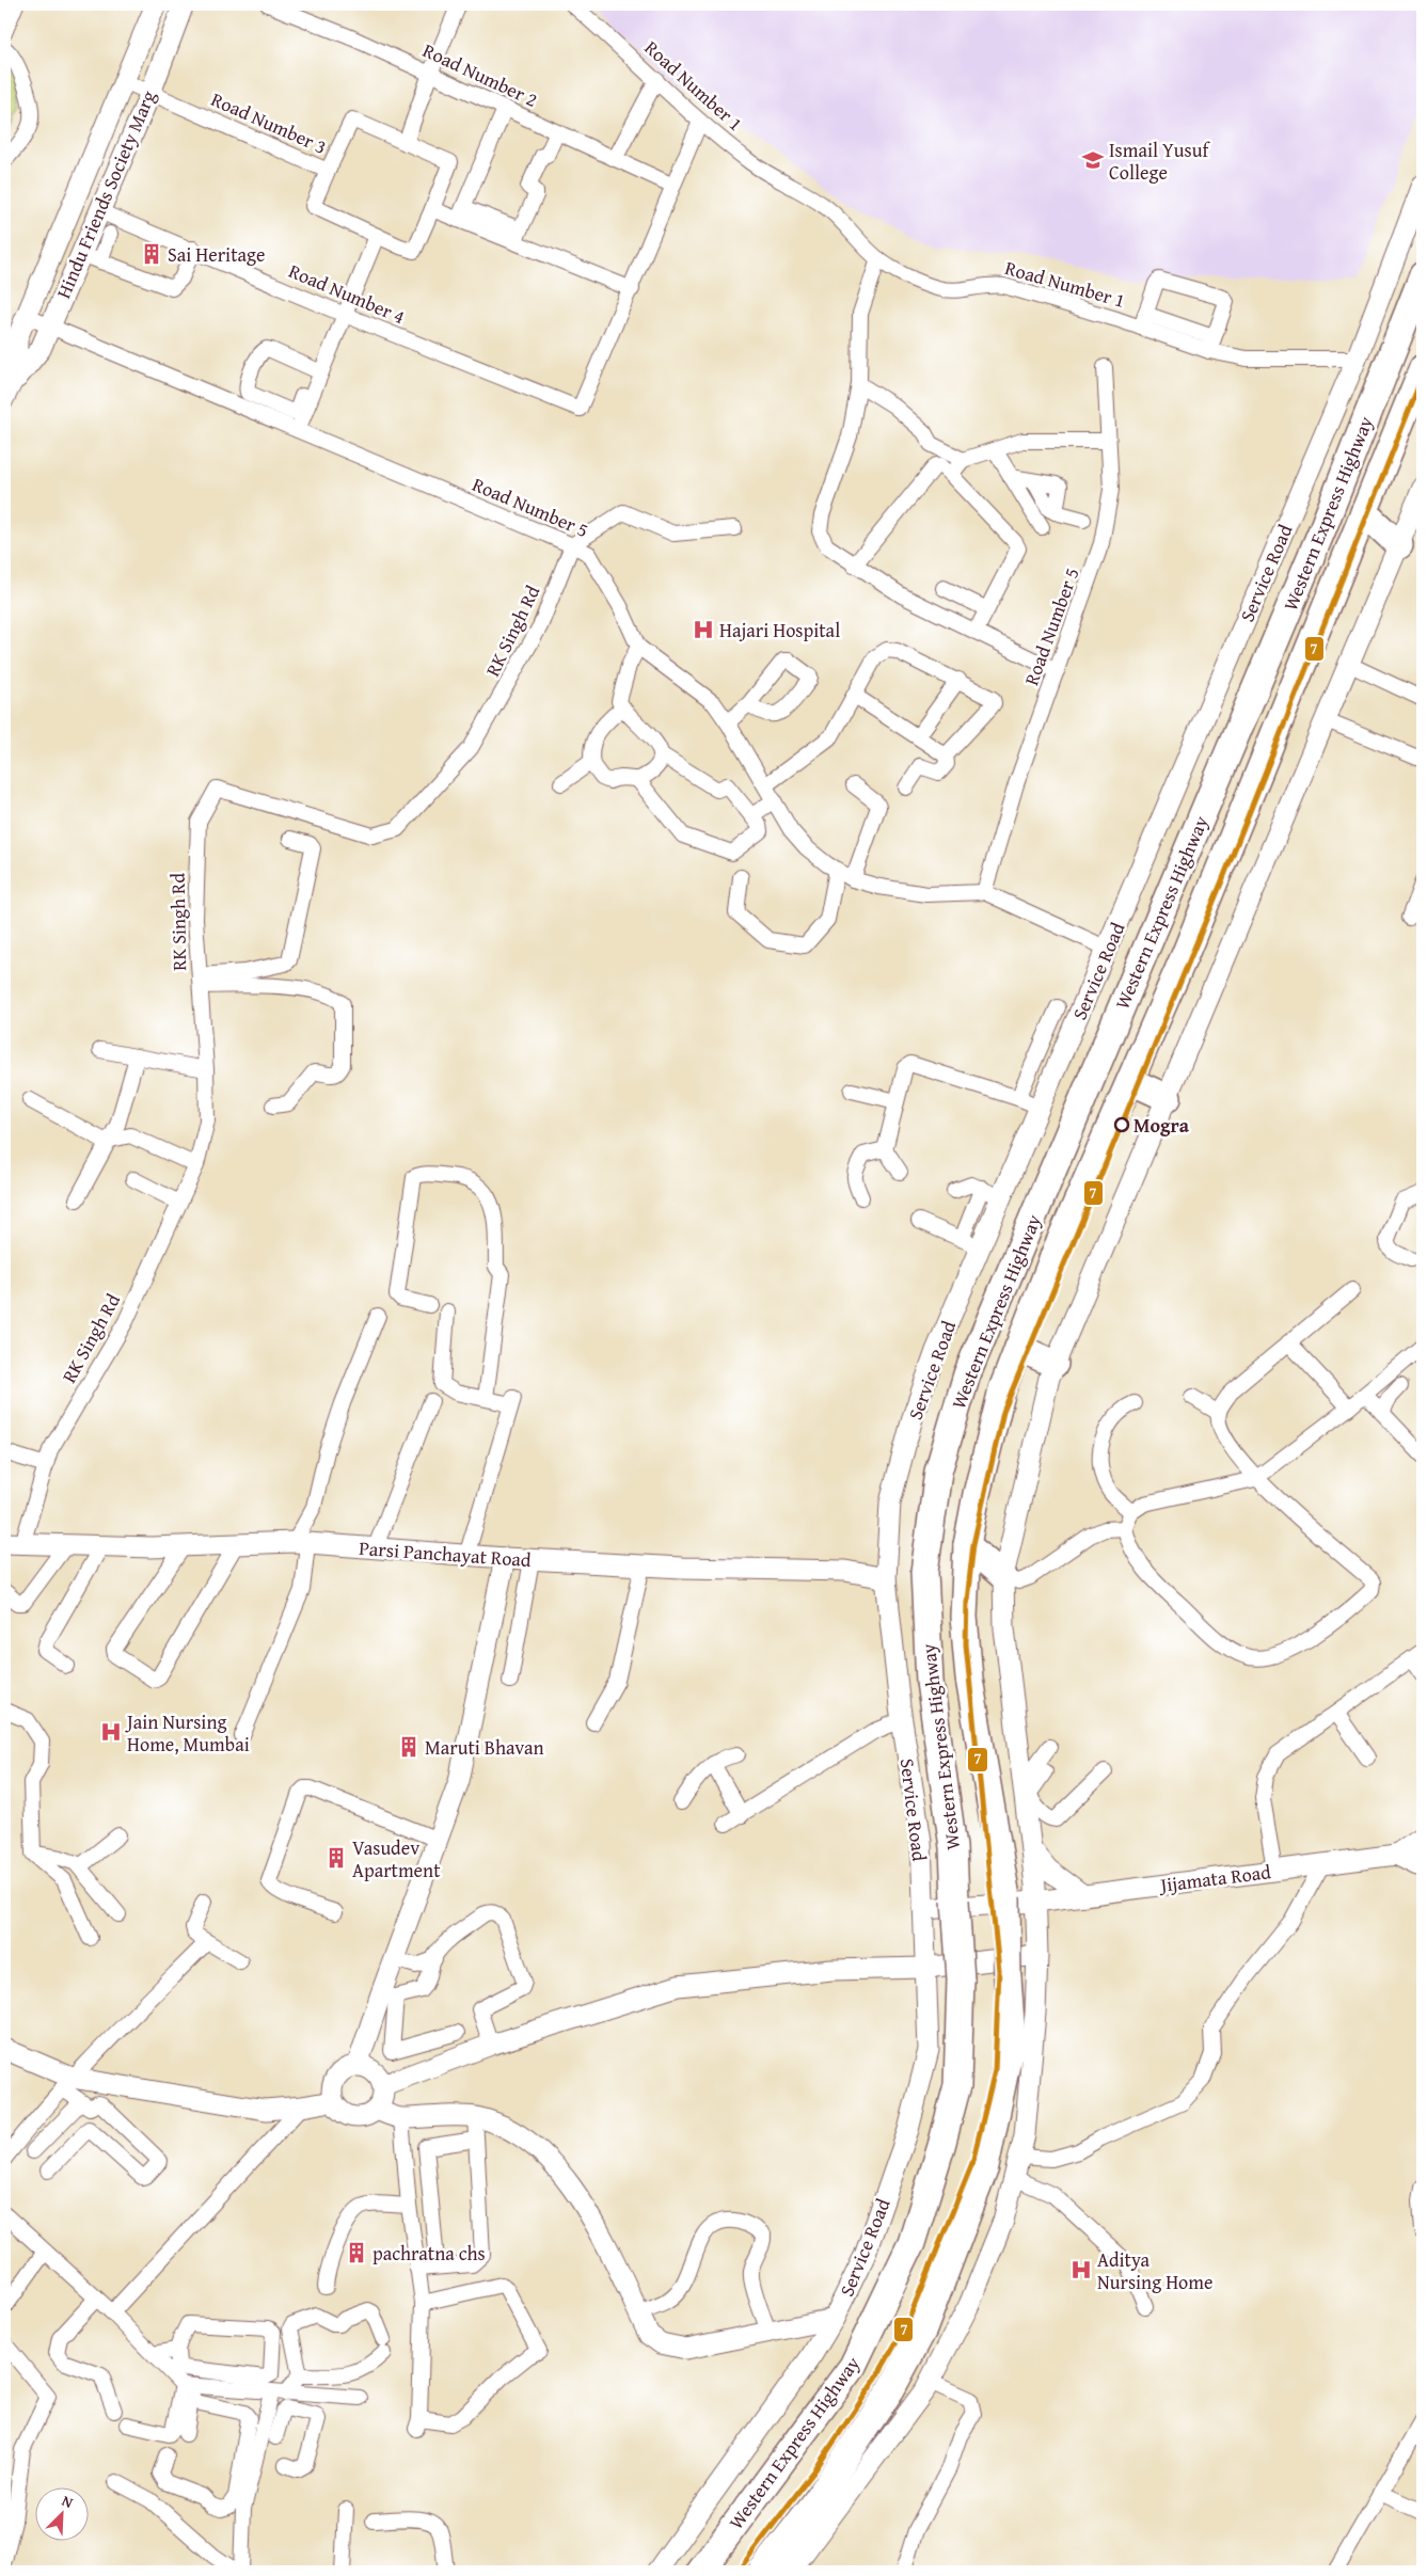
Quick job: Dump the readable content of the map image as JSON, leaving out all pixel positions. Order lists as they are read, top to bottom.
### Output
{
  "streets": {
    "highway": ["Western Express Highway"],
    "street": [
      "Road Number 2",
      "Road Number 1",
      "Road Number 3",
      "Hindu Friends Society Marg",
      "Road Number 4",
      "Road Number 5",
      "Service Road",
      "RK Singh Rd",
      "Parsi Panchayat Road",
      "Jijamata Road"
    ]
  },
  "crossings": [
    ["Road Number 1", "Service Road"],
    ["Road Number 3", "Hindu Friends Society Marg"],
    ["Hindu Friends Society Marg", "Road Number 4"],
    ["Hindu Friends Society Marg", "Road Number 5"],
    ["Road Number 5", "Service Road"],
    ["Road Number 5", "RK Singh Rd"],
    ["Service Road", "Parsi Panchayat Road"],
    ["Service Road", "Jijamata Road"],
    ["RK Singh Rd", "Parsi Panchayat Road"]
  ],
  "places": {
    "school or university": ["Ismail Yusuf College"],
    "building": [
      "Sai Heritage",
      "Maruti Bhavan",
      "Vasudev Apartment",
      "pachratna chs"
    ],
    "hospital": ["Hajari Hospital", "Jain Nursing Home, Mumbai", "Aditya Nursing Home"],
    "other": ["Mogra"]
  },
  "lines": ["transit line 7"],
  "north": "top right"
}
